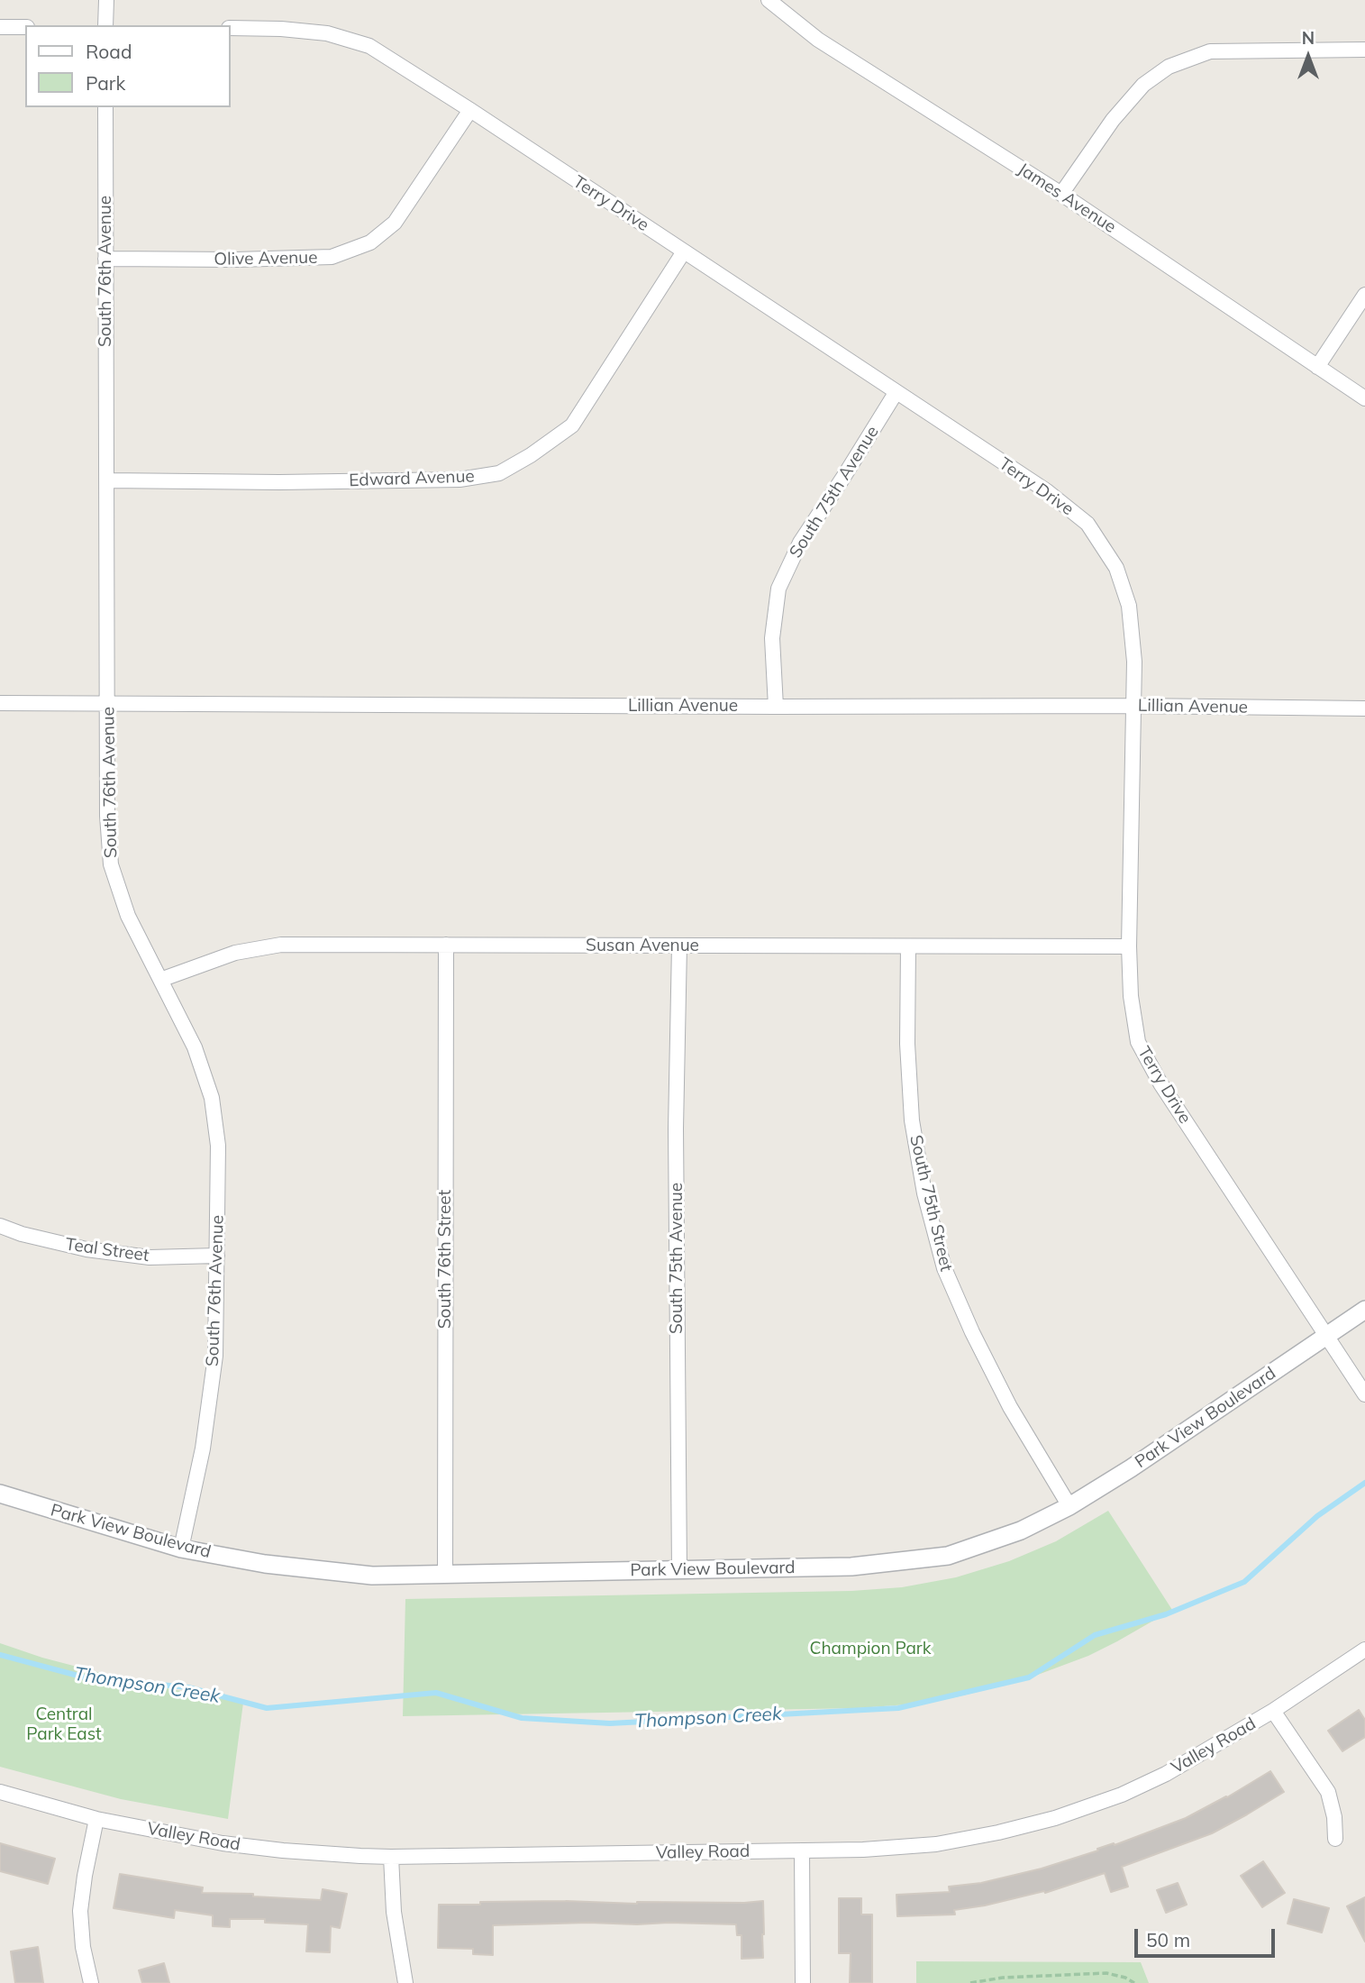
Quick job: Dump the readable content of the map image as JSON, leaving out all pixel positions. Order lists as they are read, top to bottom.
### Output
{
  "streets": {
    "street": [
      "James Avenue",
      "Terry Drive",
      "Olive Avenue",
      "South 76th Avenue",
      "Edward Avenue",
      "South 75th Avenue",
      "Lillian Avenue",
      "Susan Avenue",
      "South 75th Street",
      "Teal Street",
      "South 76th Street",
      "Park View Boulevard",
      "Valley Road"
    ]
  },
  "crossings": [
    ["Terry Drive", "Olive Avenue"],
    ["Terry Drive", "Edward Avenue"],
    ["Terry Drive", "South 75th Avenue"],
    ["Terry Drive", "Lillian Avenue"],
    ["Terry Drive", "Susan Avenue"],
    ["Terry Drive", "Park View Boulevard"],
    ["Olive Avenue", "South 76th Avenue"],
    ["South 76th Avenue", "Edward Avenue"],
    ["South 76th Avenue", "Lillian Avenue"],
    ["South 76th Avenue", "Susan Avenue"],
    ["South 76th Avenue", "Teal Street"],
    ["South 76th Avenue", "Park View Boulevard"],
    ["South 75th Avenue", "Lillian Avenue"],
    ["South 75th Avenue", "Susan Avenue"],
    ["South 75th Avenue", "Park View Boulevard"],
    ["Susan Avenue", "South 75th Street"],
    ["Susan Avenue", "South 76th Street"],
    ["South 75th Street", "Park View Boulevard"],
    ["South 76th Street", "Park View Boulevard"]
  ],
  "water": ["Thompson Creek"],
  "parks": ["Champion Park", "Central Park East"],
  "legend": ["Road", "Park"],
  "scale_bar": "50 m",
  "north": "top"
}
